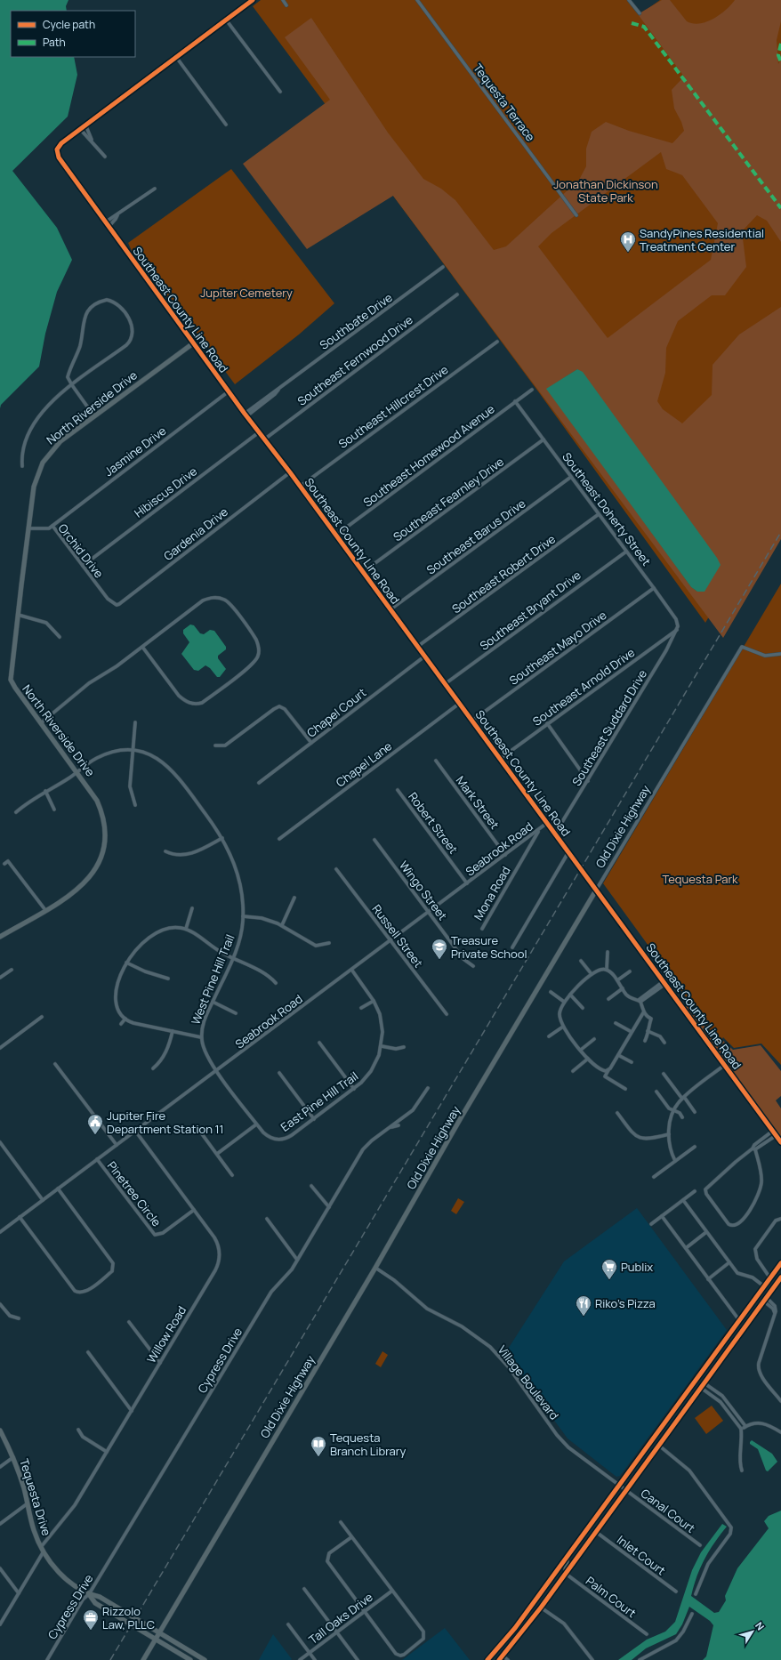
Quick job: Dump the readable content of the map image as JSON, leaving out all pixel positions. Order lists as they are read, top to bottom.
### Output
{
  "streets": {
    "street": [
      "Tequesta Terrace",
      "Southeast County Line Road",
      "Southbate Drive",
      "Southeast Fernwood Drive",
      "Southeast Hillcrest Drive",
      "North Riverside Drive",
      "Jasmine Drive",
      "Southeast Homewood Avenue",
      "Hibiscus Drive",
      "Southeast Fearnley Drive",
      "Southeast Doherty Street",
      "Gardenia Drive",
      "Southeast Barus Drive",
      "Orchid Drive",
      "Southeast Robert Drive",
      "Southeast Bryant Drive",
      "Southeast Mayo Drive",
      "Southeast Arnold Drive",
      "Chapel Court",
      "Southeast Suddard Drive",
      "Chapel Lane",
      "Mark Street",
      "Robert Street",
      "Old Dixie Highway",
      "Seabrook Road",
      "Wingo Street",
      "Mona Road",
      "Russell Street",
      "West Pine Hill Trail",
      "East Pine Hill Trail",
      "Pinetree Circle",
      "Willow Road",
      "Cypress Drive",
      "Village Boulevard",
      "Tequesta Drive",
      "Canal Court",
      "Inlet Court",
      "Palm Court",
      "Tall Oaks Drive"
    ]
  },
  "crossings": [
    ["Southeast County Line Road", "Southbate Drive"],
    ["Southeast County Line Road", "Southeast Fernwood Drive"],
    ["Southeast County Line Road", "Southeast Hillcrest Drive"],
    ["Southeast County Line Road", "North Riverside Drive"],
    ["Southeast County Line Road", "Jasmine Drive"],
    ["Southeast County Line Road", "Southeast Homewood Avenue"],
    ["Southeast County Line Road", "Hibiscus Drive"],
    ["Southeast County Line Road", "Southeast Fearnley Drive"],
    ["Southeast County Line Road", "Gardenia Drive"],
    ["Southeast County Line Road", "Southeast Barus Drive"],
    ["Southeast County Line Road", "Southeast Robert Drive"],
    ["Southeast County Line Road", "Southeast Bryant Drive"],
    ["Southeast County Line Road", "Southeast Mayo Drive"],
    ["Southeast County Line Road", "Southeast Arnold Drive"],
    ["Southeast County Line Road", "Chapel Court"],
    ["Southeast County Line Road", "Southeast Suddard Drive"],
    ["Southeast County Line Road", "Chapel Lane"],
    ["Southeast County Line Road", "Old Dixie Highway"],
    ["Southeast County Line Road", "Seabrook Road"],
    ["North Riverside Drive", "Orchid Drive"],
    ["North Riverside Drive", "West Pine Hill Trail"],
    ["Jasmine Drive", "Orchid Drive"],
    ["Southeast Homewood Avenue", "Southeast Doherty Street"],
    ["Hibiscus Drive", "Orchid Drive"],
    ["Southeast Fearnley Drive", "Southeast Doherty Street"],
    ["Southeast Doherty Street", "Southeast Barus Drive"],
    ["Southeast Doherty Street", "Southeast Robert Drive"],
    ["Southeast Doherty Street", "Southeast Bryant Drive"],
    ["Southeast Doherty Street", "Southeast Mayo Drive"],
    ["Southeast Doherty Street", "Southeast Arnold Drive"],
    ["Southeast Doherty Street", "Southeast Suddard Drive"],
    ["Gardenia Drive", "Orchid Drive"],
    ["Southeast Arnold Drive", "Southeast Suddard Drive"],
    ["Mark Street", "Seabrook Road"],
    ["Robert Street", "Seabrook Road"],
    ["Old Dixie Highway", "Village Boulevard"],
    ["Old Dixie Highway", "Tequesta Drive"],
    ["Seabrook Road", "Wingo Street"],
    ["Seabrook Road", "Mona Road"],
    ["Seabrook Road", "Russell Street"],
    ["Seabrook Road", "West Pine Hill Trail"],
    ["Seabrook Road", "East Pine Hill Trail"],
    ["Seabrook Road", "Pinetree Circle"],
    ["Seabrook Road", "Willow Road"],
    ["West Pine Hill Trail", "East Pine Hill Trail"],
    ["Pinetree Circle", "Willow Road"],
    ["Willow Road", "Tequesta Drive"],
    ["Cypress Drive", "Tequesta Drive"],
    ["Village Boulevard", "Canal Court"]
  ],
  "parks": ["Jonathan Dickinson State Park", "Jupiter Cemetery", "Tequesta Park"],
  "places": {
    "hospital": ["SandyPines Residential Treatment Center"],
    "school or university": ["Treasure Private School"],
    "public building": ["Jupiter Fire Department Station 11"],
    "supermarket": ["Publix"],
    "restaurant": ["Riko's Pizza"],
    "library": ["Tequesta Branch Library"],
    "office": ["Rizzolo Law, PLLC"]
  },
  "legend": ["Cycle path", "Path"],
  "north": "top right"
}
